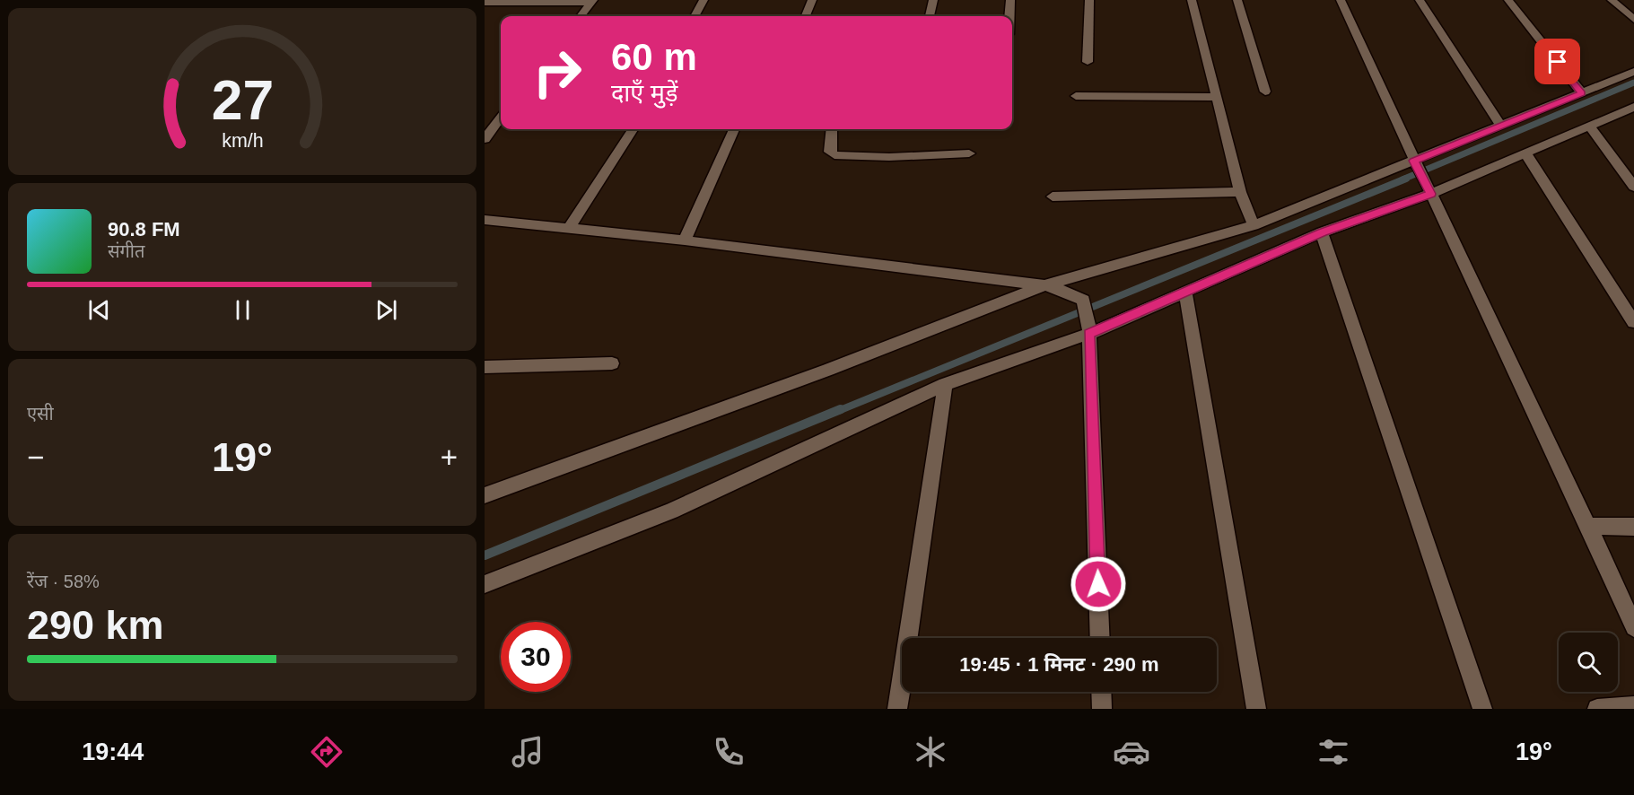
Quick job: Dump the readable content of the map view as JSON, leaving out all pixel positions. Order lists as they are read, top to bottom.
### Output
{
  "page": {
    "turn": ["60 m", "दाएँ मुड़ें"],
    "song": ["90.8 FM", "संगीत"],
    "tile": [
      "एसी",
      ["रेंज · 58%", "290 km"]
    ],
    "heat": ["−", "19°", "+"],
    "limit": "30",
    "trip": "19:45 · 1 मिनट · 290 m",
    "tabs": ["19:44", "19°"],
    "gauge": ["27", "km/h"]
  }
}
